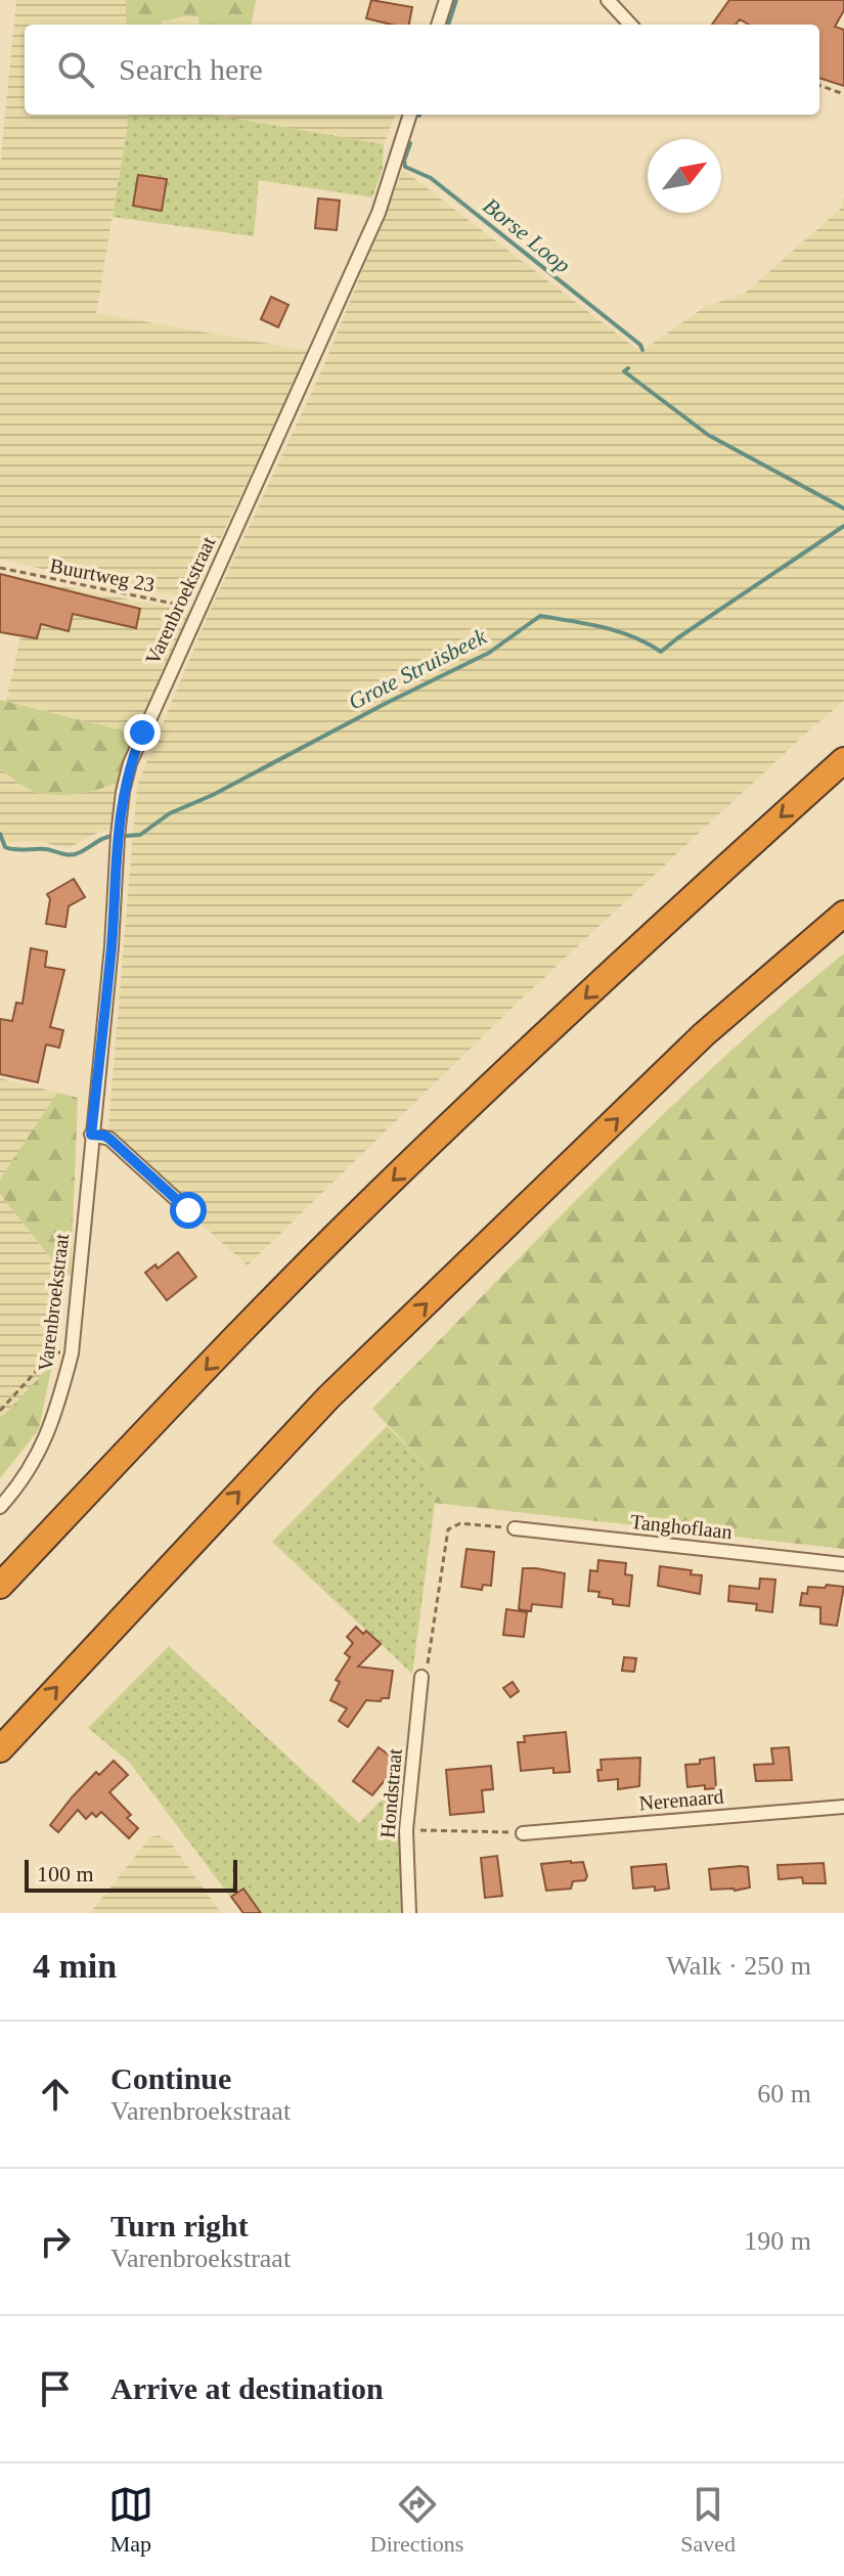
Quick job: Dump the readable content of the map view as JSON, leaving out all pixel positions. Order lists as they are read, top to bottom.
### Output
{
  "streets": {
    "street": [
      "Varenbroekstraat",
      "Tanghoflaan",
      "Hondstraat",
      "Nerenaard"
    ],
    "path": ["Buurtweg 23"]
  },
  "crossings": [
    ["Buurtweg 23", "Varenbroekstraat"]
  ],
  "water": ["Borse Loop", "Grote Struisbeek"],
  "scale_bar": "100 m",
  "north": "top right",
  "page": {
    "search": "Search here",
    "scale": "100 m",
    "heading": ["4 min", "Walk · 250 m"],
    "list": [
      ["Continue", "Varenbroekstraat", "60 m"],
      ["Turn right", "Varenbroekstraat", "190 m"],
      "Arrive at destination"
    ],
    "nav": ["Map", "Directions", "Saved"]
  }
}
